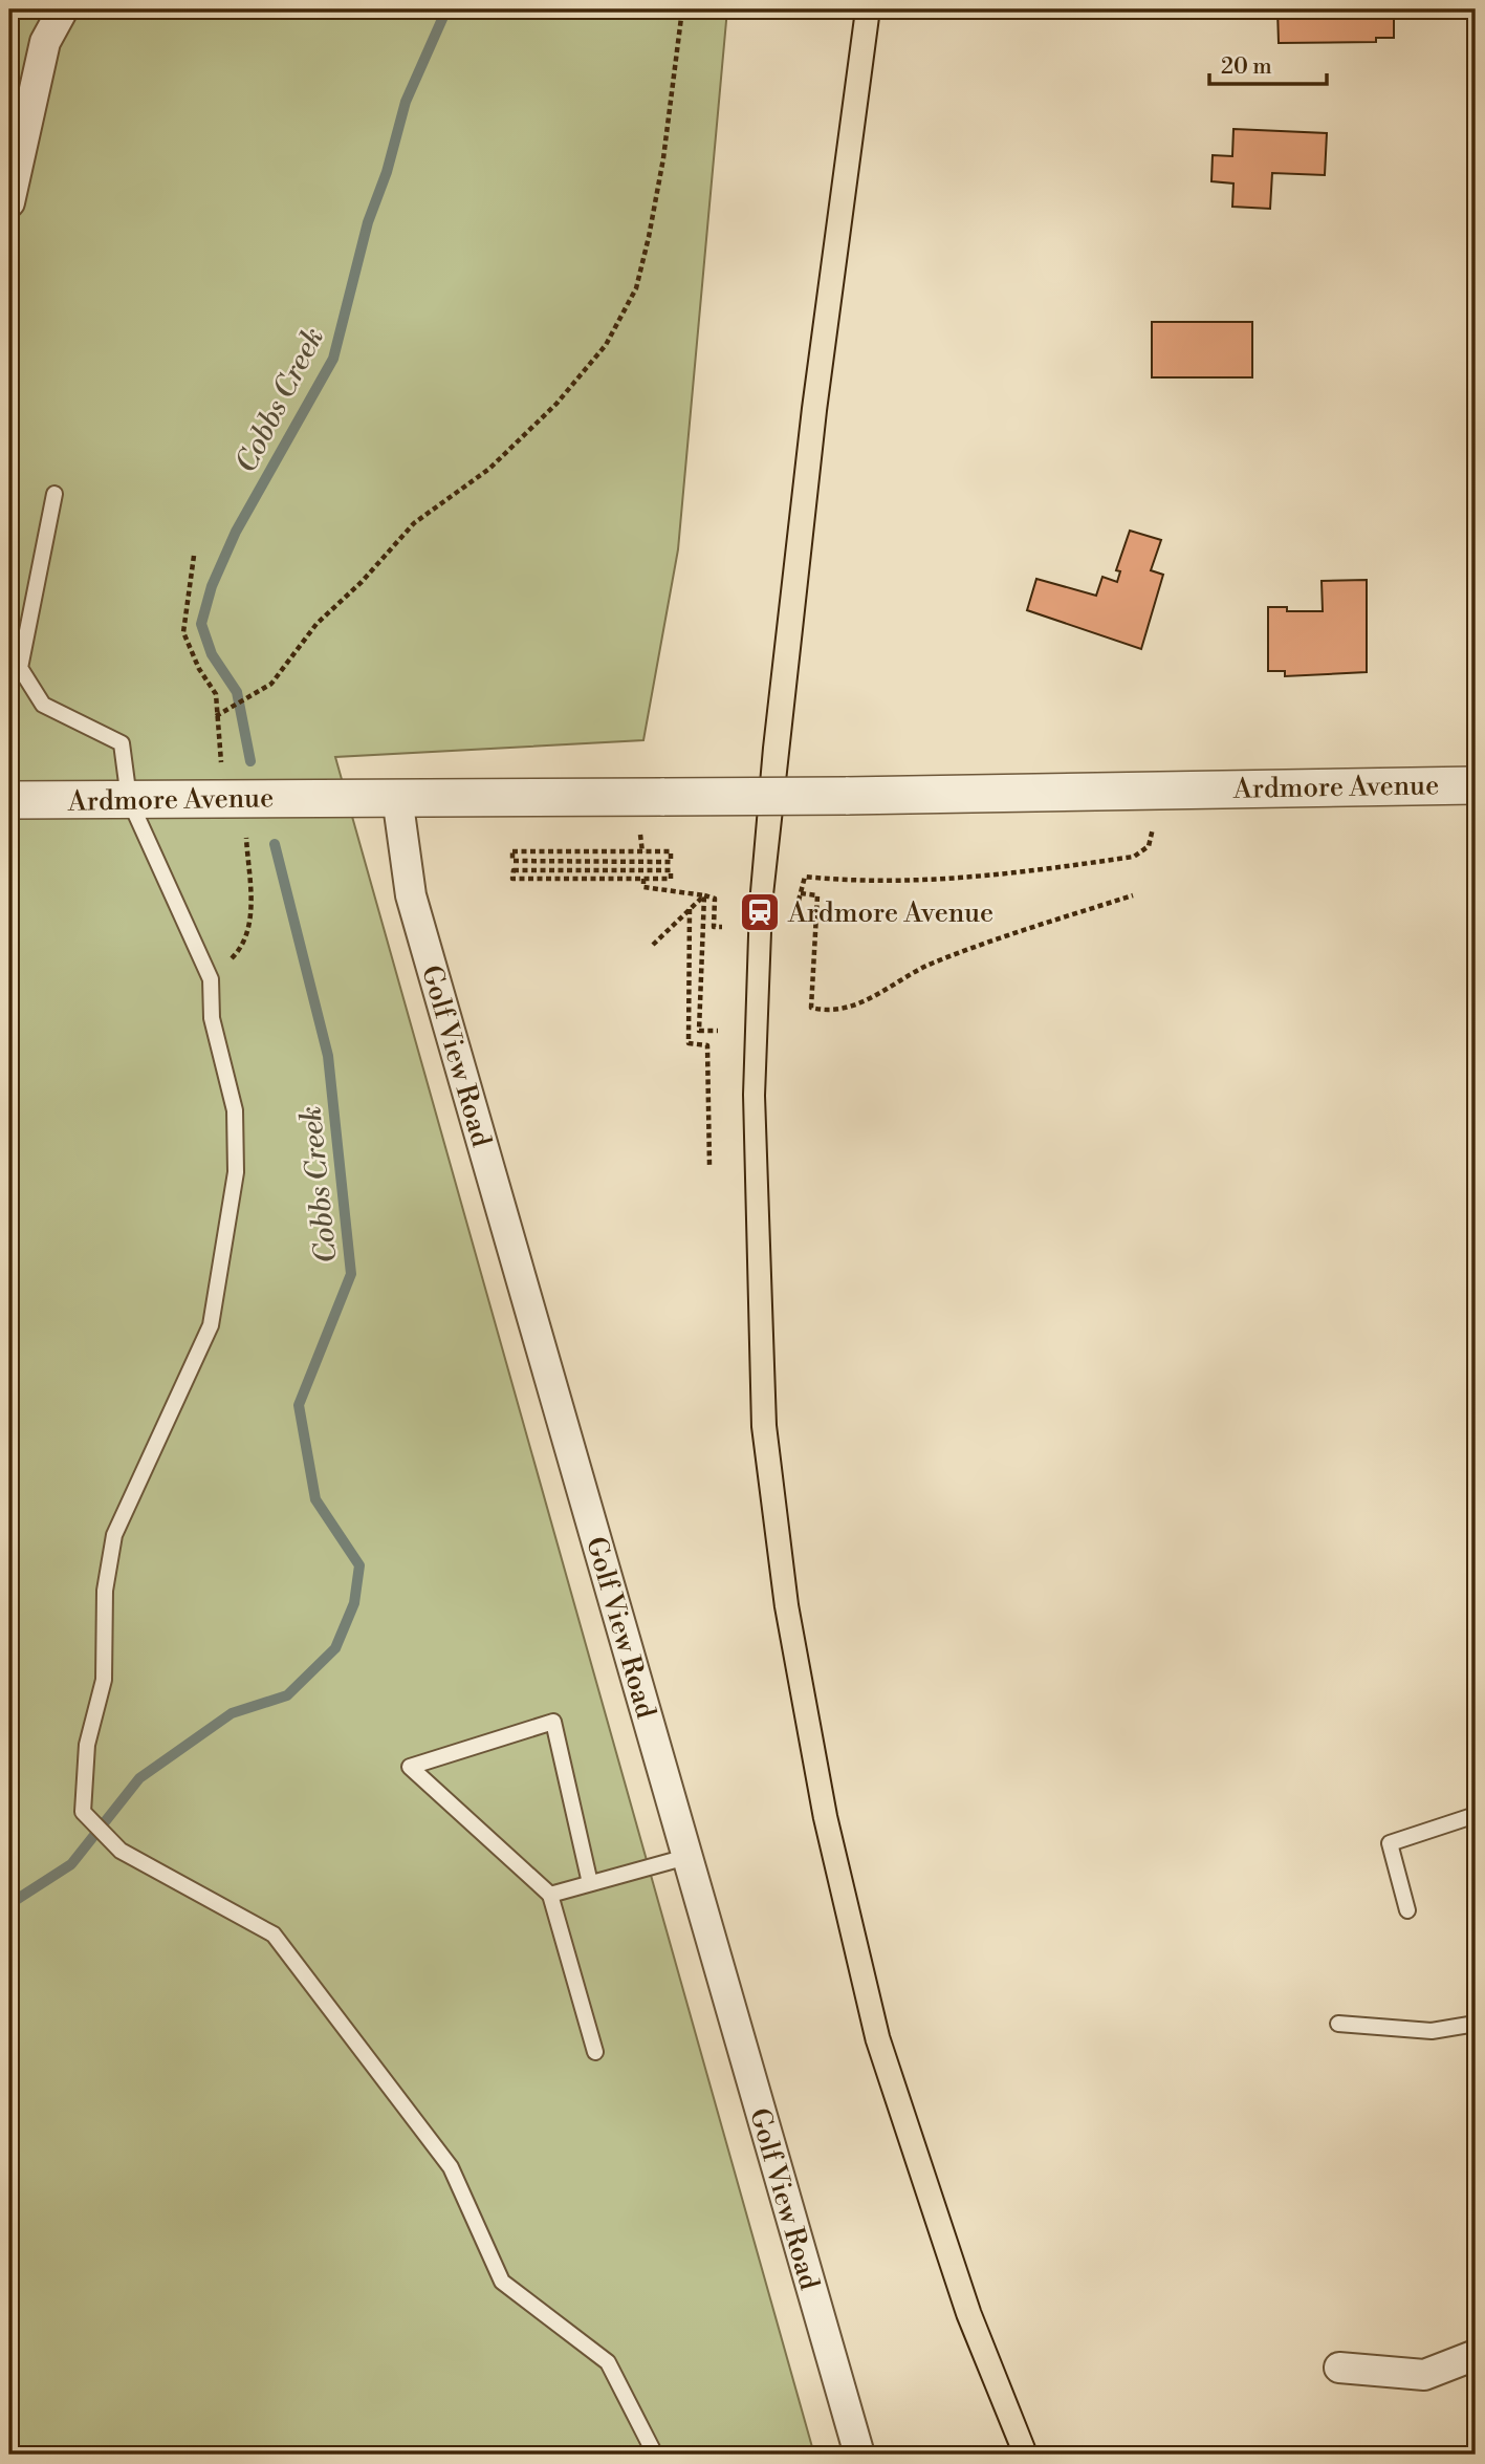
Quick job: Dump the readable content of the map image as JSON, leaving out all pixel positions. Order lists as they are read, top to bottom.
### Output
{
  "streets": {
    "street": ["Ardmore Avenue", "Golf View Road"]
  },
  "crossings": [
    ["Ardmore Avenue", "Golf View Road"]
  ],
  "water": ["Cobbs Creek"],
  "places": {
    "station": ["Ardmore Avenue"]
  },
  "scale_bar": "20 m"
}
